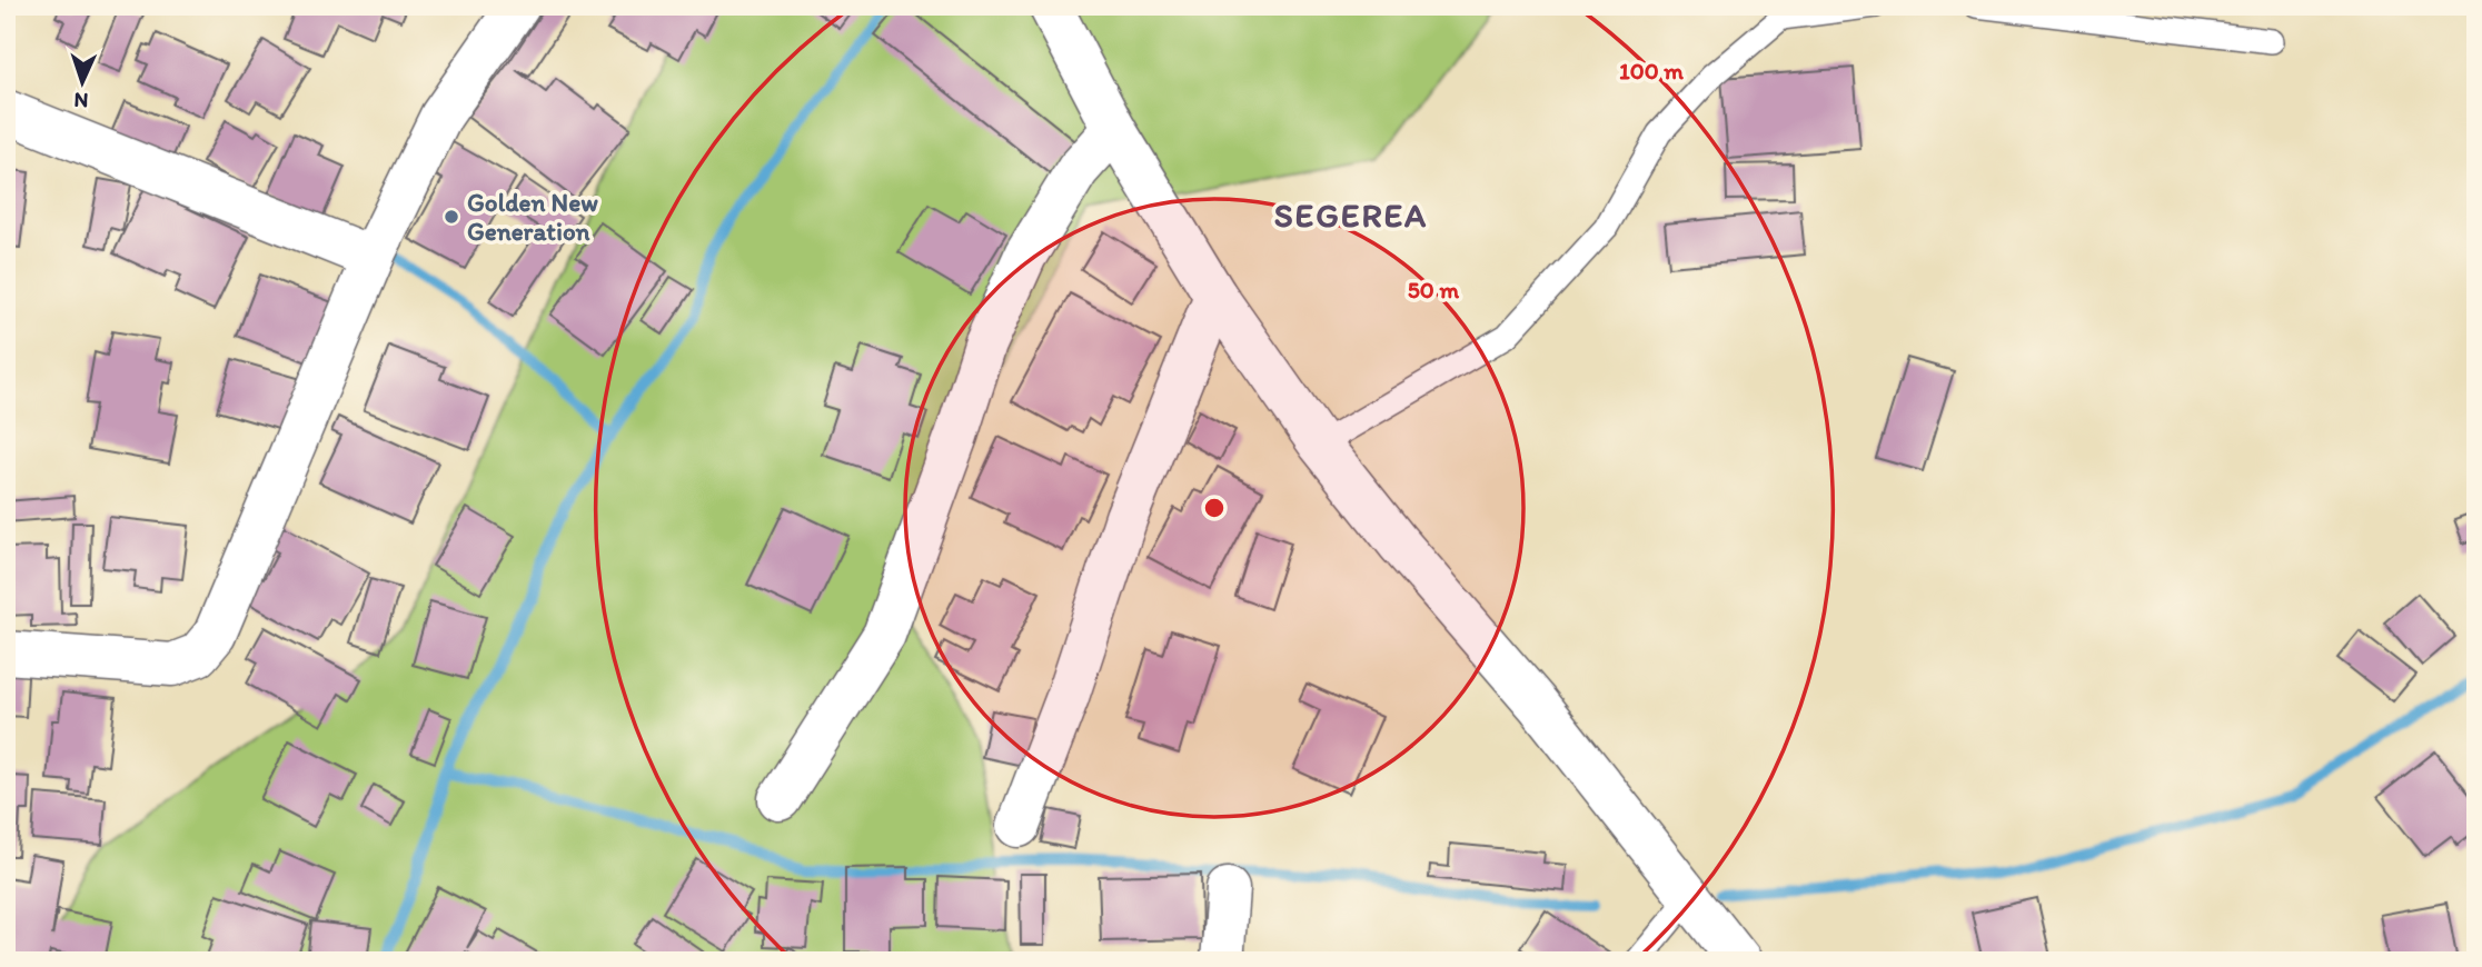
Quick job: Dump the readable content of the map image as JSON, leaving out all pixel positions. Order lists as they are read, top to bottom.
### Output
{
  "districts": ["SEGEREA"],
  "places": ["Golden New Generation"],
  "north": "bottom",
  "rings": ["100 m", "50 m"]
}
